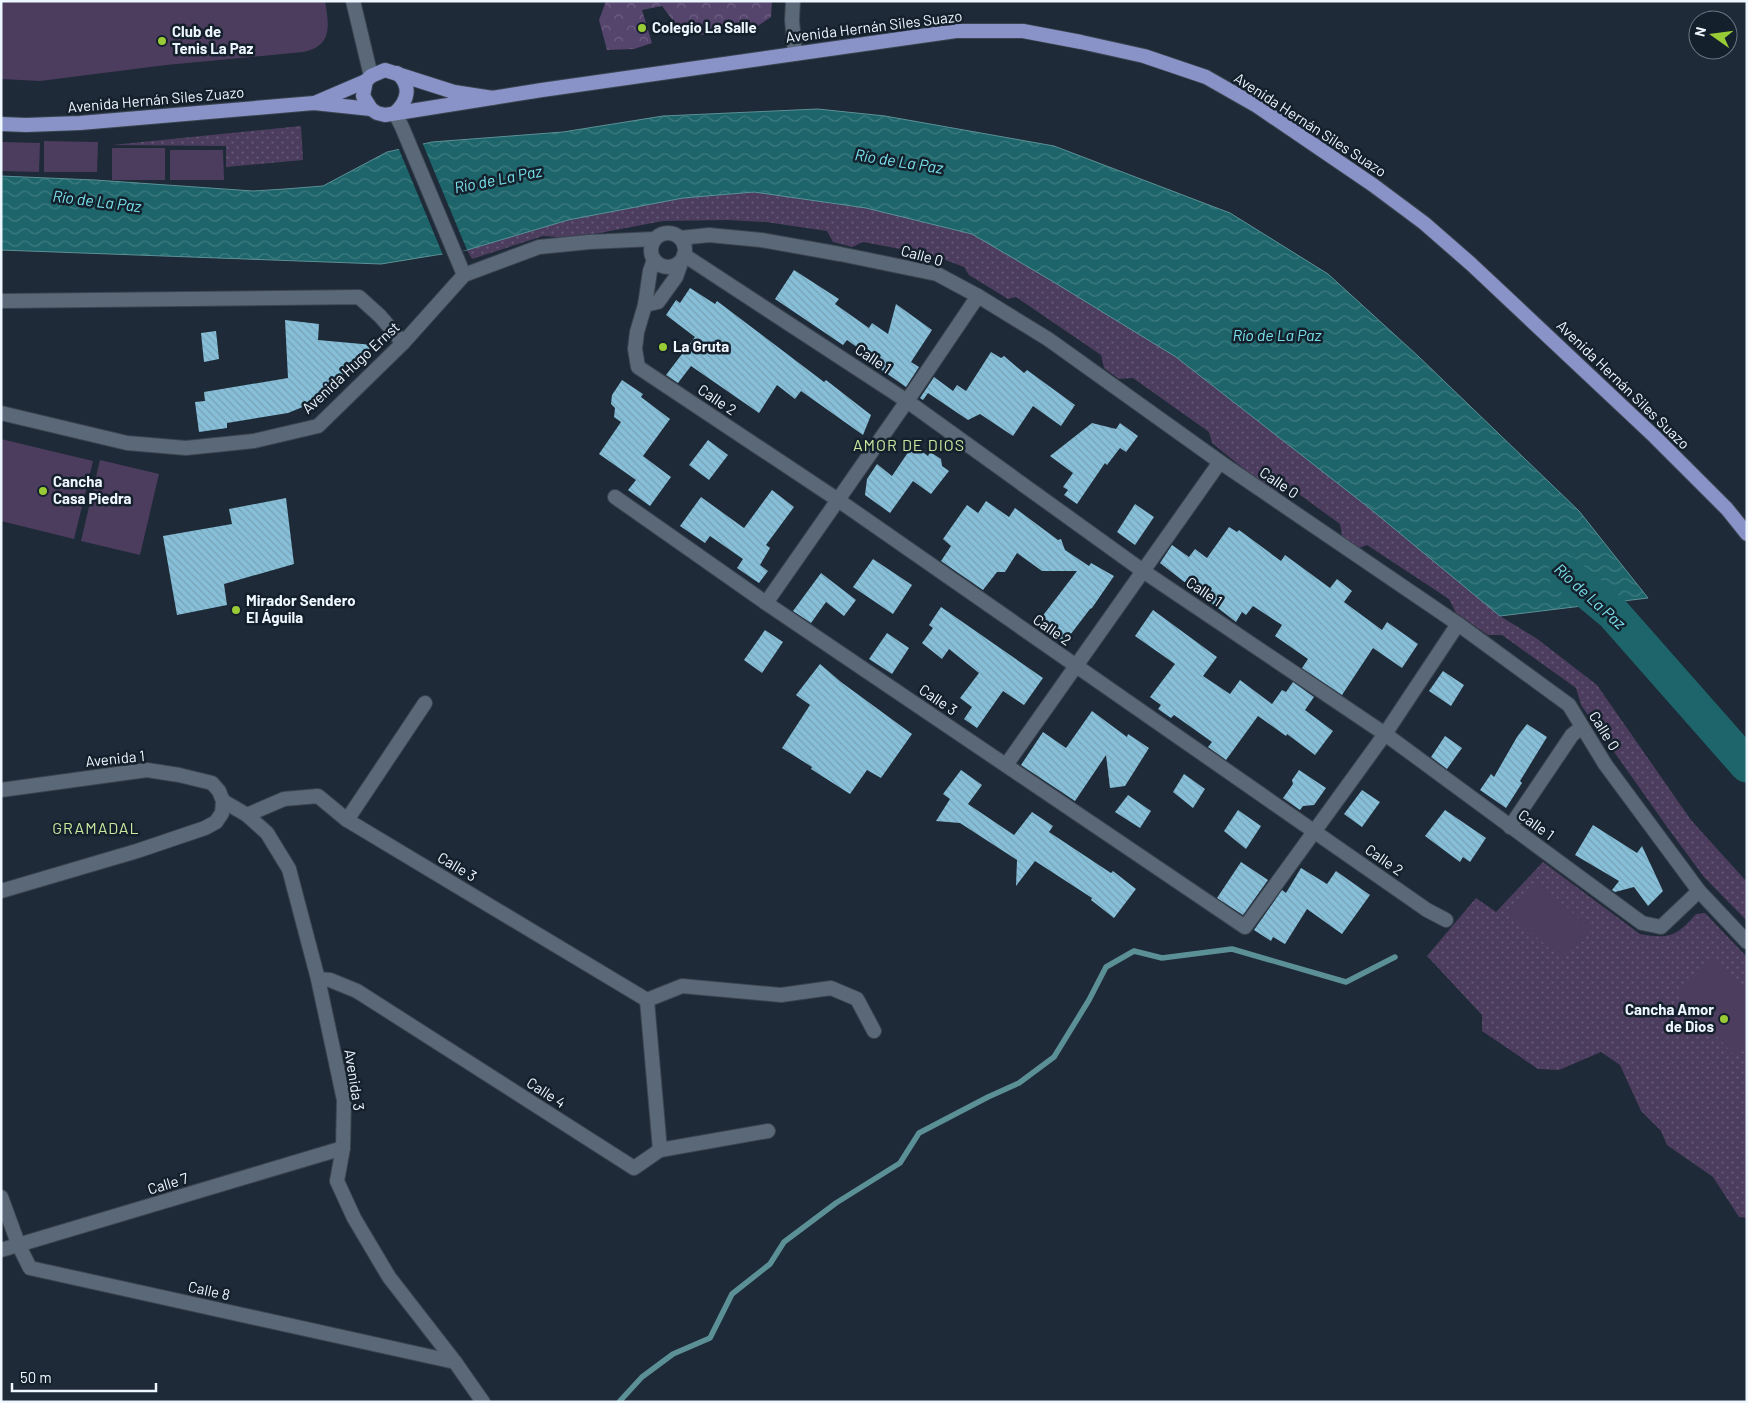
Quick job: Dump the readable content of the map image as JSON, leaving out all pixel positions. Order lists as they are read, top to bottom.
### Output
{
  "streets": {
    "main road": ["Avenida Hernán Siles Suazo", "Avenida Hernán Siles Zuazo"],
    "street": [
      "Calle 0",
      "Calle 1",
      "Avenida Hugo Ernst",
      "Calle 2",
      "Calle 3",
      "Avenida 1",
      "Avenida 3",
      "Calle 4",
      "Calle 7",
      "Calle 8"
    ]
  },
  "crossings": [
    ["Avenida Hernán Siles Suazo", "Avenida Hernán Siles Zuazo"],
    ["Calle 0", "Calle 1"],
    ["Calle 2", "Calle 3"],
    ["Calle 3", "Avenida 3"],
    ["Avenida 1", "Avenida 3"],
    ["Avenida 3", "Calle 4"],
    ["Avenida 3", "Calle 7"],
    ["Avenida 3", "Calle 8"],
    ["Calle 7", "Calle 8"]
  ],
  "districts": ["AMOR DE DIOS", "GRAMADAL"],
  "water": ["Río de La Paz"],
  "places": [
    "Colegio La Salle",
    "Club de Tenis La Paz",
    "La Gruta",
    "Cancha Casa Piedra",
    "Mirador Sendero El Águila",
    "Cancha Amor de Dios"
  ],
  "scale_bar": "50 m",
  "north": "left"
}
